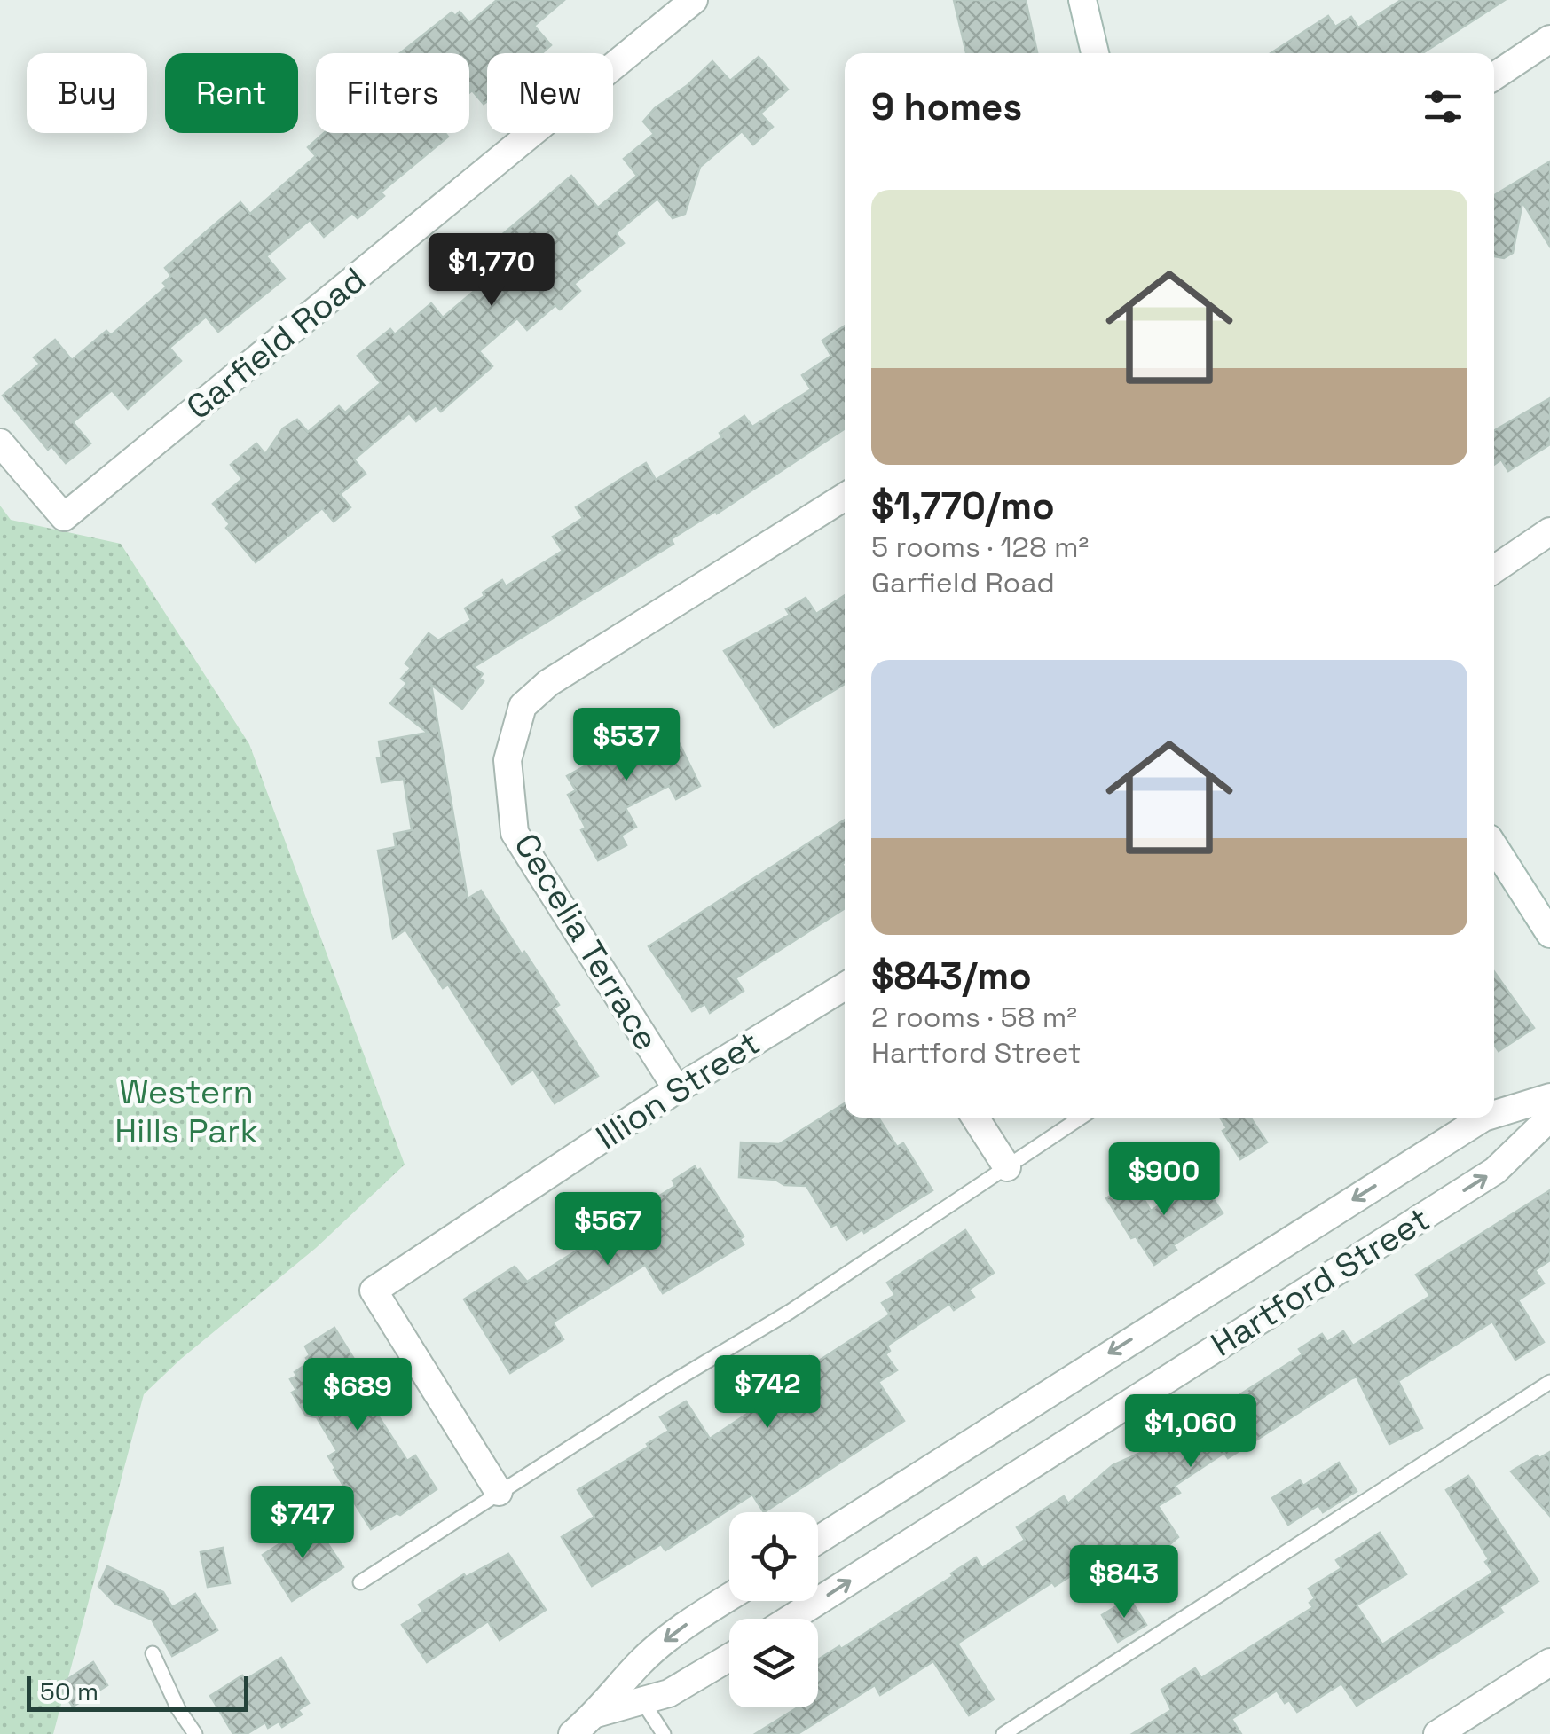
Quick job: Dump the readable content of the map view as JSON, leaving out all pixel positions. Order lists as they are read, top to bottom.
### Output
{
  "streets": {
    "street": [
      "Garfield Road",
      "Cecelia Terrace",
      "Illion Street",
      "Hartford Street"
    ]
  },
  "crossings": [
    ["Cecelia Terrace", "Illion Street"]
  ],
  "parks": ["Western Hills Park"],
  "scale_bar": "50 m",
  "page": {
    "chip": [
      "Buy",
      "Rent",
      "Filters",
      "New"
    ],
    "heading": "9 homes",
    "list": [
      {
        "name": "$1,770/mo",
        "note": "5 rooms · 128 m² · Garfield Road"
      },
      {
        "name": "$843/mo",
        "note": "2 rooms · 58 m² · Hartford Street"
      }
    ],
    "price": [
      "$1,770",
      "$537",
      "$900",
      "$567",
      "$742",
      "$689",
      "$1,060",
      "$747",
      "$843"
    ],
    "scale": "50 m"
  }
}
